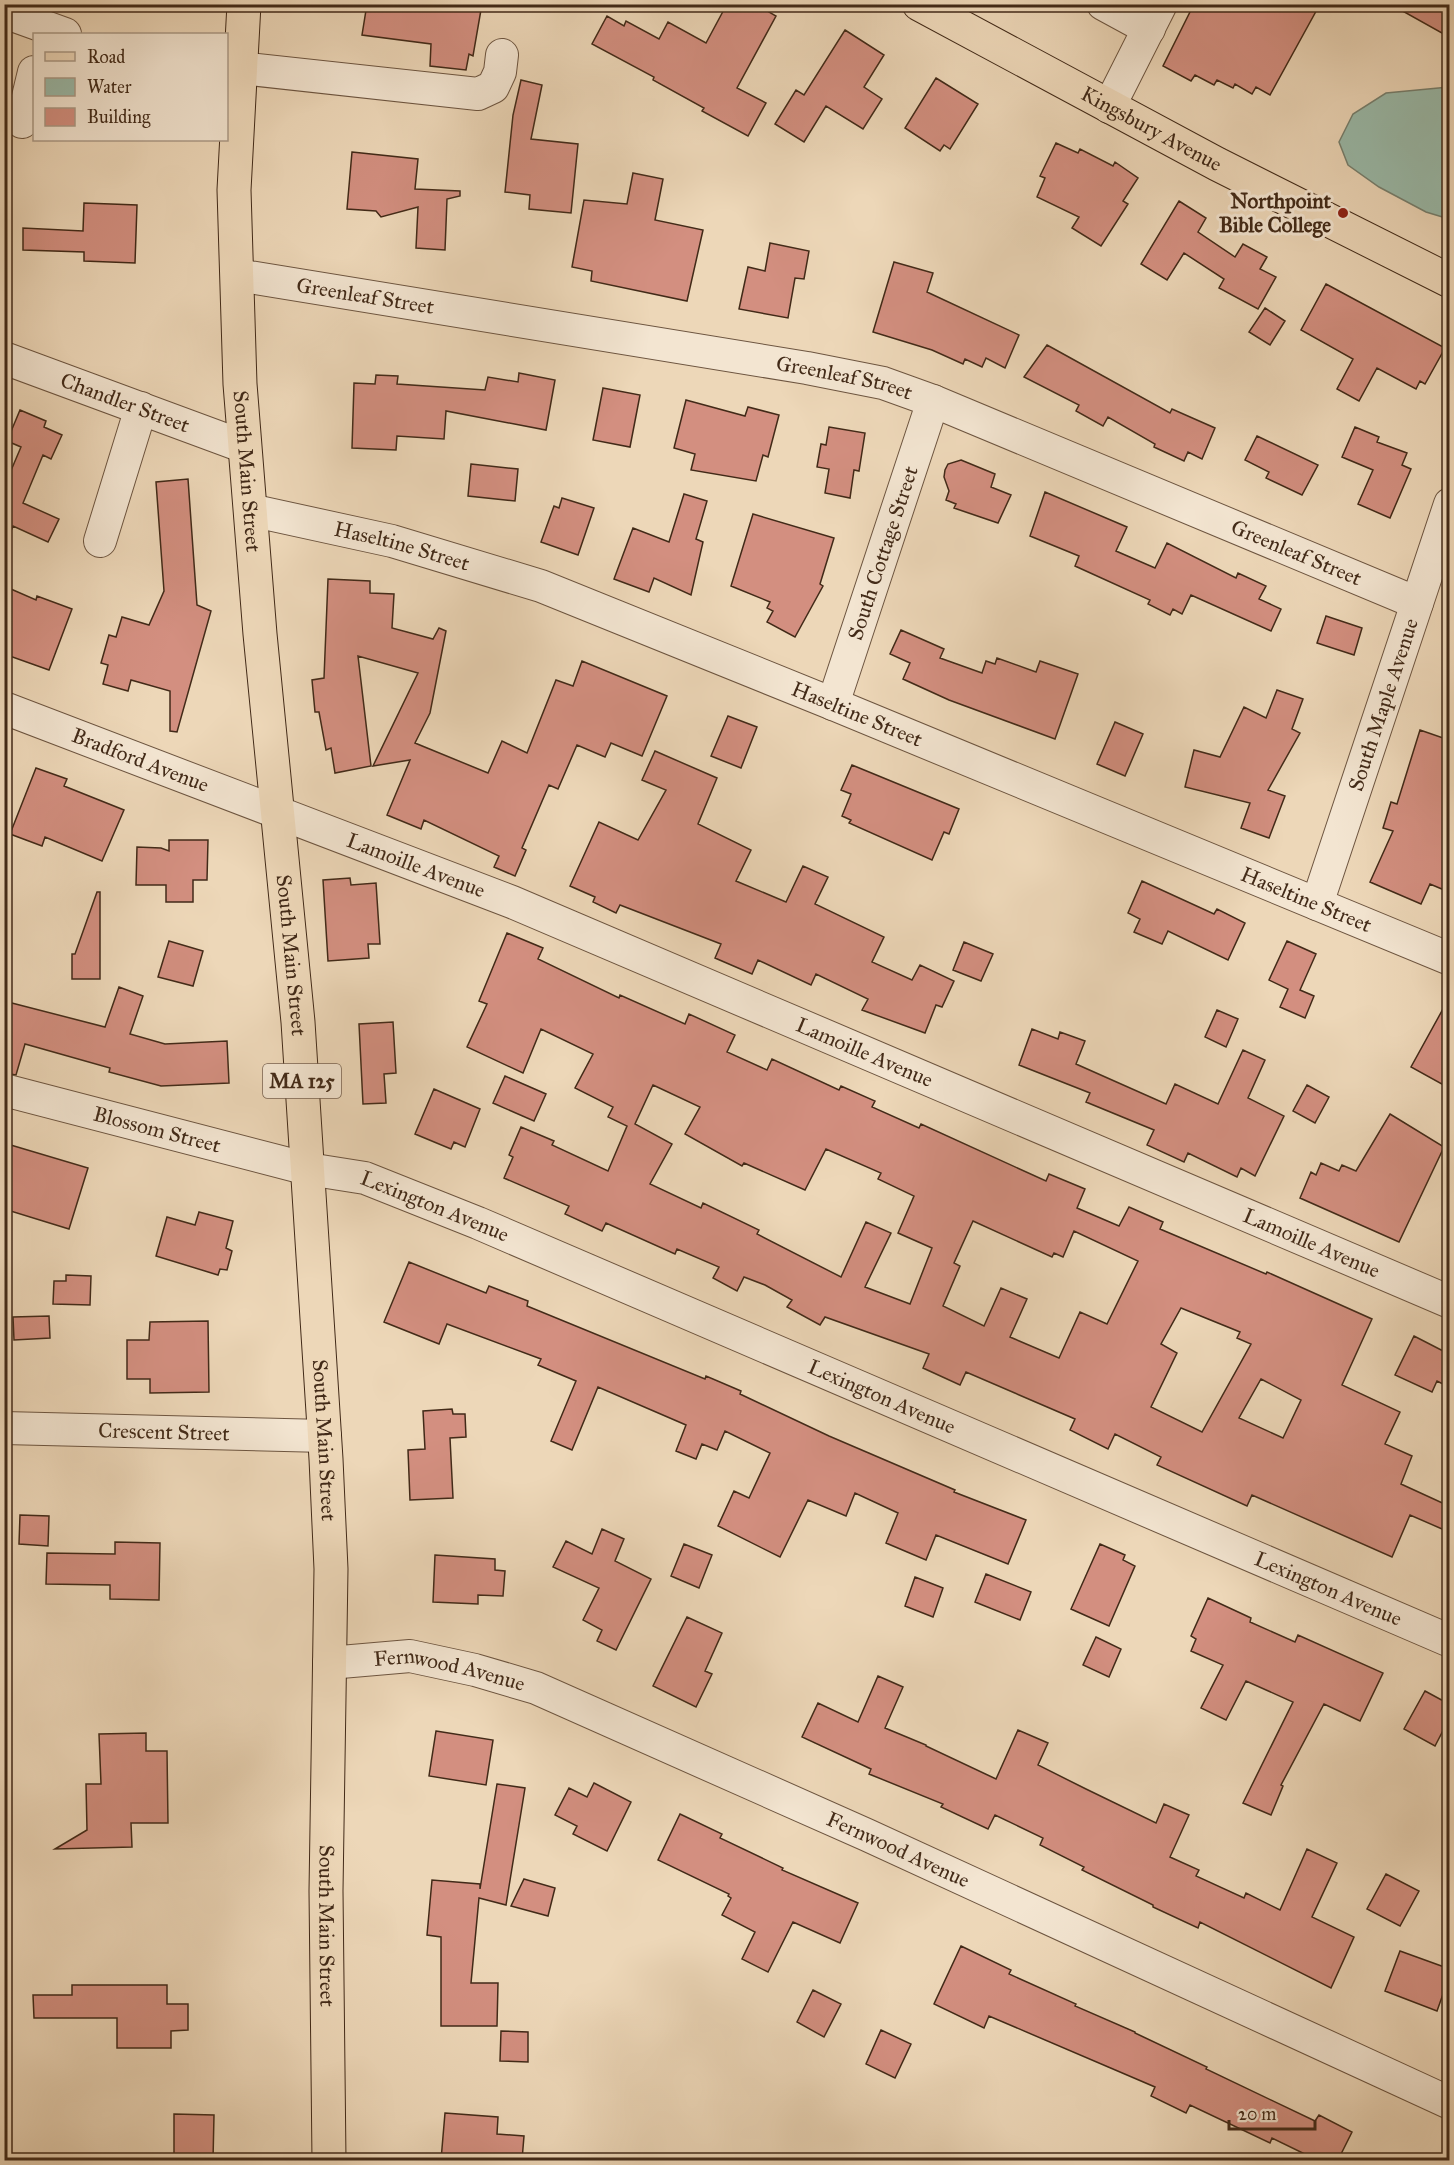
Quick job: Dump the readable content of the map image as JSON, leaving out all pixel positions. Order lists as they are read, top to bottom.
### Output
{
  "streets": {
    "main road": ["Kingsbury Avenue", "South Main Street", "MA 125"],
    "street": [
      "Greenleaf Street",
      "Chandler Street",
      "Haseltine Street",
      "South Cottage Street",
      "South Maple Avenue",
      "Bradford Avenue",
      "Lamoille Avenue",
      "Blossom Street",
      "Lexington Avenue",
      "Crescent Street",
      "Fernwood Avenue"
    ]
  },
  "crossings": [
    ["Greenleaf Street", "South Main Street"],
    ["Greenleaf Street", "South Cottage Street"],
    ["Greenleaf Street", "South Maple Avenue"],
    ["Chandler Street", "South Main Street"],
    ["South Main Street", "Haseltine Street"],
    ["South Main Street", "Bradford Avenue"],
    ["South Main Street", "Lamoille Avenue"],
    ["South Main Street", "Blossom Street"],
    ["South Main Street", "Lexington Avenue"],
    ["South Main Street", "Crescent Street"],
    ["South Main Street", "Fernwood Avenue"],
    ["Haseltine Street", "South Cottage Street"],
    ["Haseltine Street", "South Maple Avenue"],
    ["Bradford Avenue", "Lamoille Avenue"],
    ["Blossom Street", "Lexington Avenue"]
  ],
  "places": ["Northpoint Bible College"],
  "legend": ["Road", "Water", "Building"],
  "scale_bar": "20 m"
}
